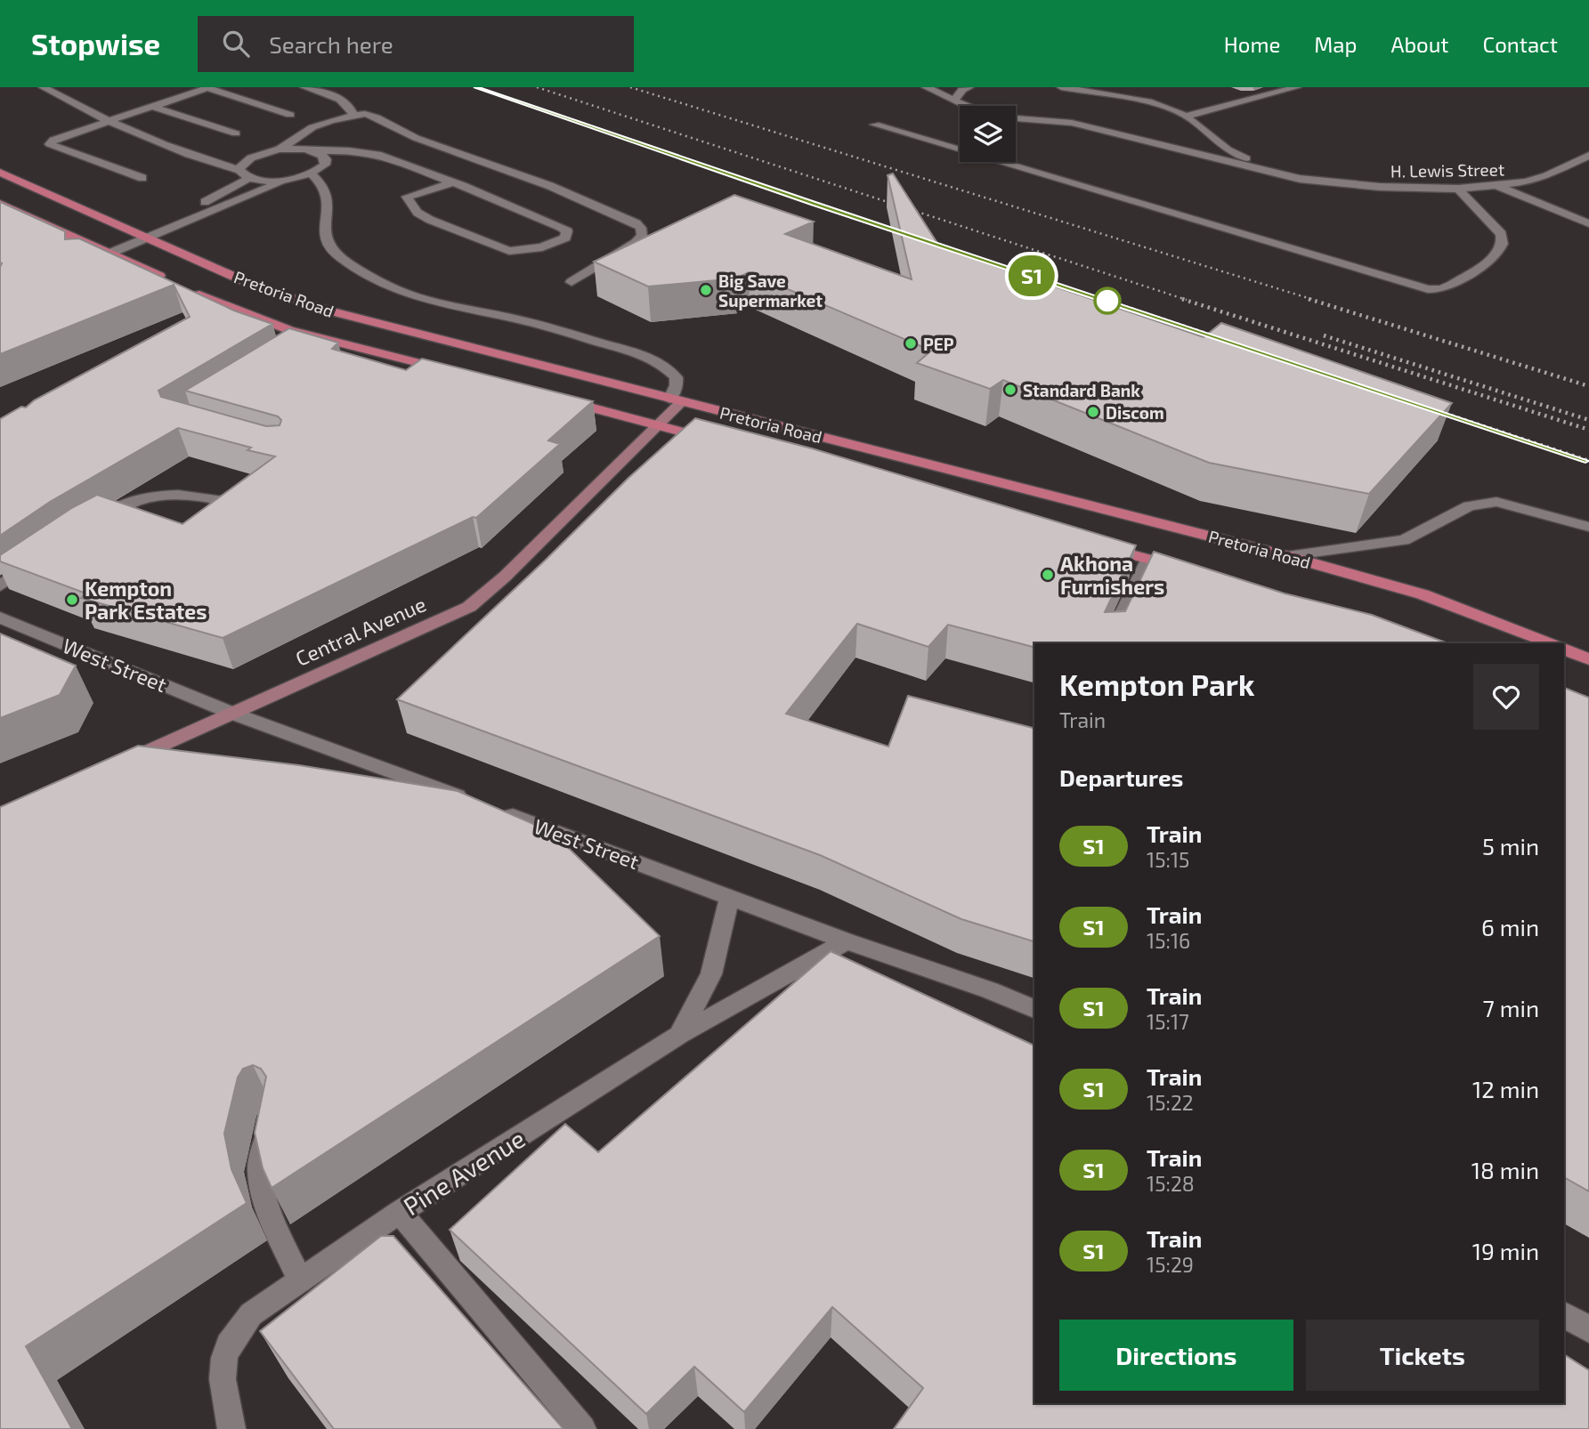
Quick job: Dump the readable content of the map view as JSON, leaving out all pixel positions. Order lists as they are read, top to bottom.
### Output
{
  "streets": {
    "main road": ["Pretoria Road", "Central Avenue"],
    "street": ["H. Lewis Street", "West Street", "Pine Avenue"]
  },
  "crossings": [
    ["Pretoria Road", "Central Avenue"],
    ["Central Avenue", "West Street"],
    ["West Street", "Pine Avenue"]
  ],
  "places": [
    "Big Save Supermarket",
    "PEP",
    "Standard Bank",
    "Discom",
    "Akhona Furnishers",
    "Kempton Park Estates"
  ],
  "page": {
    "header": "Stopwise",
    "search": "Search here",
    "nav": [
      "Home",
      "Map",
      "About",
      "Contact"
    ],
    "on_map": "S1",
    "heading": [
      ["Kempton Park", "Train"],
      "Departures"
    ],
    "list": [
      {
        "mark": "S1",
        "name": "Train",
        "note": "15:15",
        "value": "5 min"
      },
      {
        "mark": "S1",
        "name": "Train",
        "note": "15:16",
        "value": "6 min"
      },
      {
        "mark": "S1",
        "name": "Train",
        "note": "15:17",
        "value": "7 min"
      },
      {
        "mark": "S1",
        "name": "Train",
        "note": "15:22",
        "value": "12 min"
      },
      {
        "mark": "S1",
        "name": "Train",
        "note": "15:28",
        "value": "18 min"
      },
      {
        "mark": "S1",
        "name": "Train",
        "note": "15:29",
        "value": "19 min"
      }
    ],
    "buttons": ["Directions", "Tickets"]
  }
}
